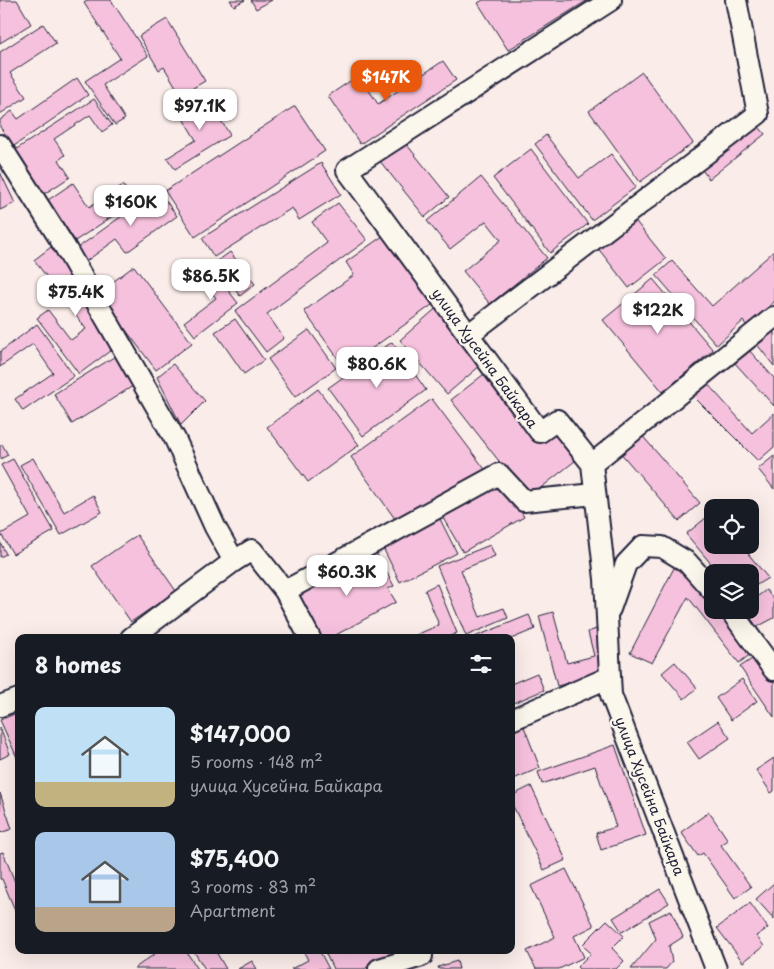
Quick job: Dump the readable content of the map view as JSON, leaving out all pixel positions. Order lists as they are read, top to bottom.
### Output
{
  "streets": {
    "street": ["улица Хусейна Байкара"]
  },
  "page": {
    "price": [
      "$147K",
      "$97.1K",
      "$160K",
      "$86.5K",
      "$75.4K",
      "$122K",
      "$80.6K",
      "$60.3K"
    ],
    "heading": "8 homes",
    "list": [
      {
        "name": "$147,000",
        "note": "5 rooms · 148 m² · улица Хусейна Байкара"
      },
      {
        "name": "$75,400",
        "note": "3 rooms · 83 m² · Apartment"
      }
    ]
  }
}
